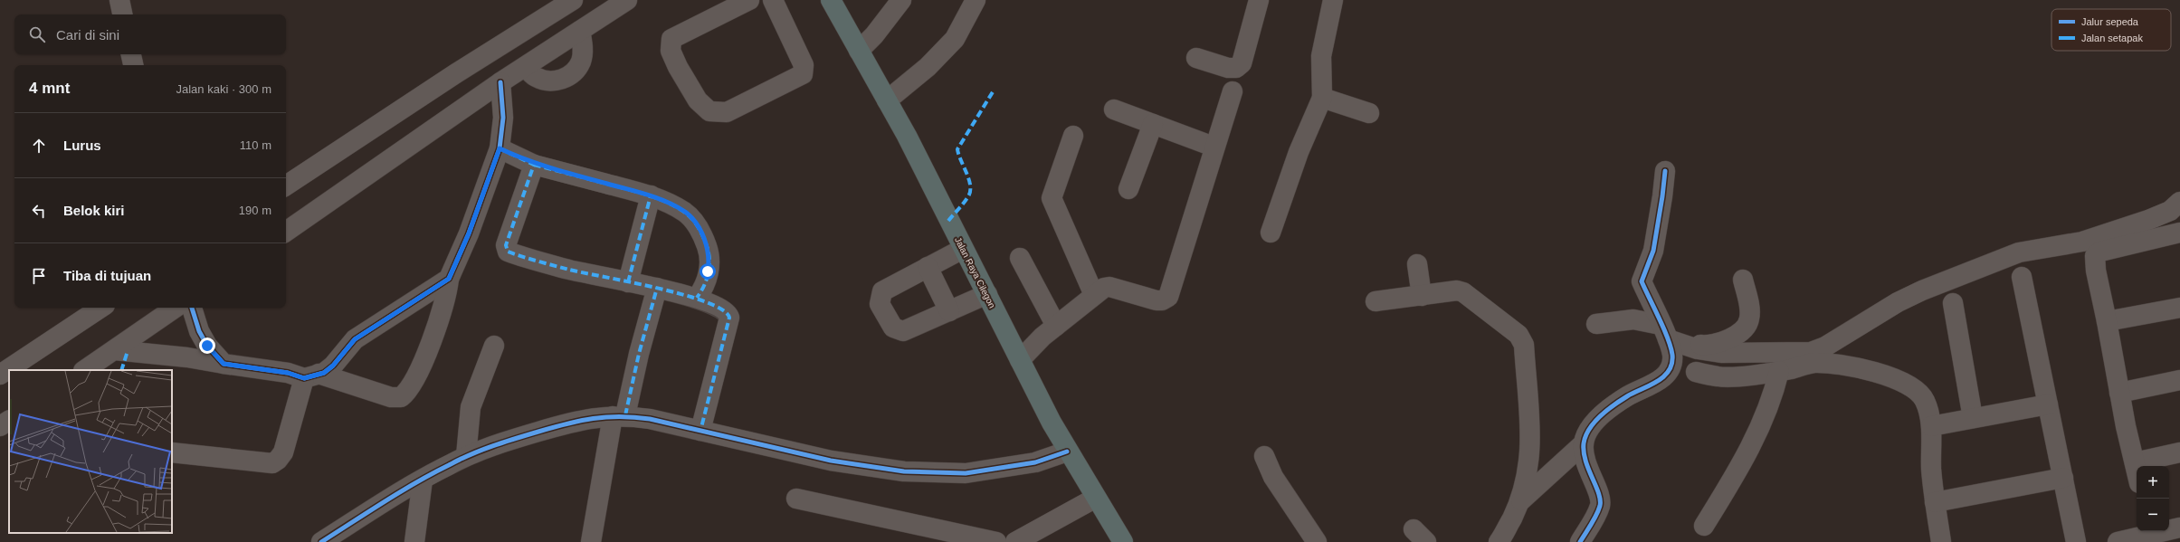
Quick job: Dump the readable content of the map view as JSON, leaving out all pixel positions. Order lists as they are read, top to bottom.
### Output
{
  "streets": {
    "highway": ["Jalan Raya Cilegon"]
  },
  "legend": ["Jalur sepeda", "Jalan setapak"],
  "page": {
    "search": "Cari di sini",
    "heading": ["4 mnt", "Jalan kaki · 300 m"],
    "list": [
      ["Lurus", "110 m"],
      ["Belok kiri", "190 m"],
      "Tiba di tujuan"
    ],
    "map_buttons": ["+", "−"]
  }
}
